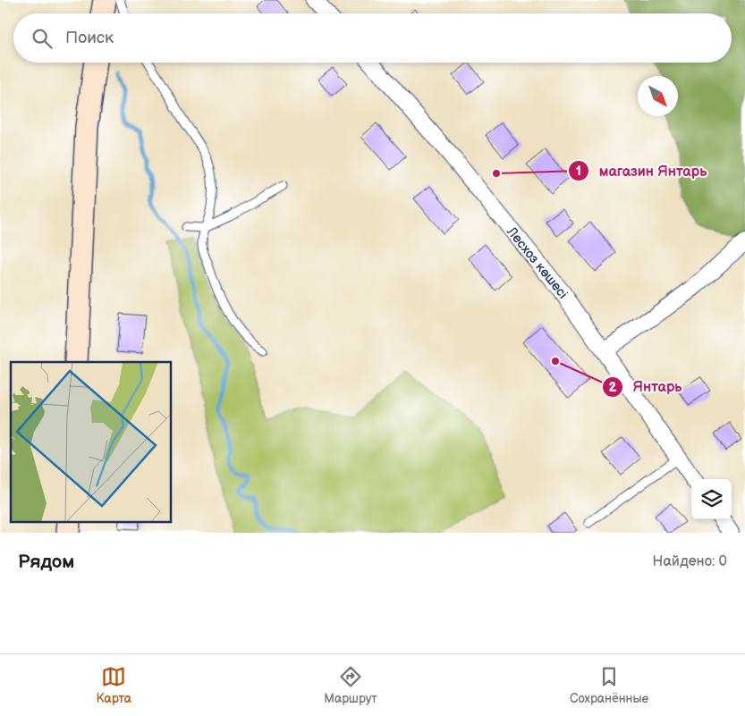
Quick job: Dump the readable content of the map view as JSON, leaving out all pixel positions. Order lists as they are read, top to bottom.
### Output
{
  "streets": {
    "street": ["Лесхоз көшесі"]
  },
  "places": ["магазин Янтарь", "Янтарь"],
  "north": "bottom right",
  "page": {
    "search": "Поиск",
    "heading": ["Рядом", "Найдено: 0"],
    "nav": ["Карта", "Маршрут", "Сохранённые"]
  }
}
